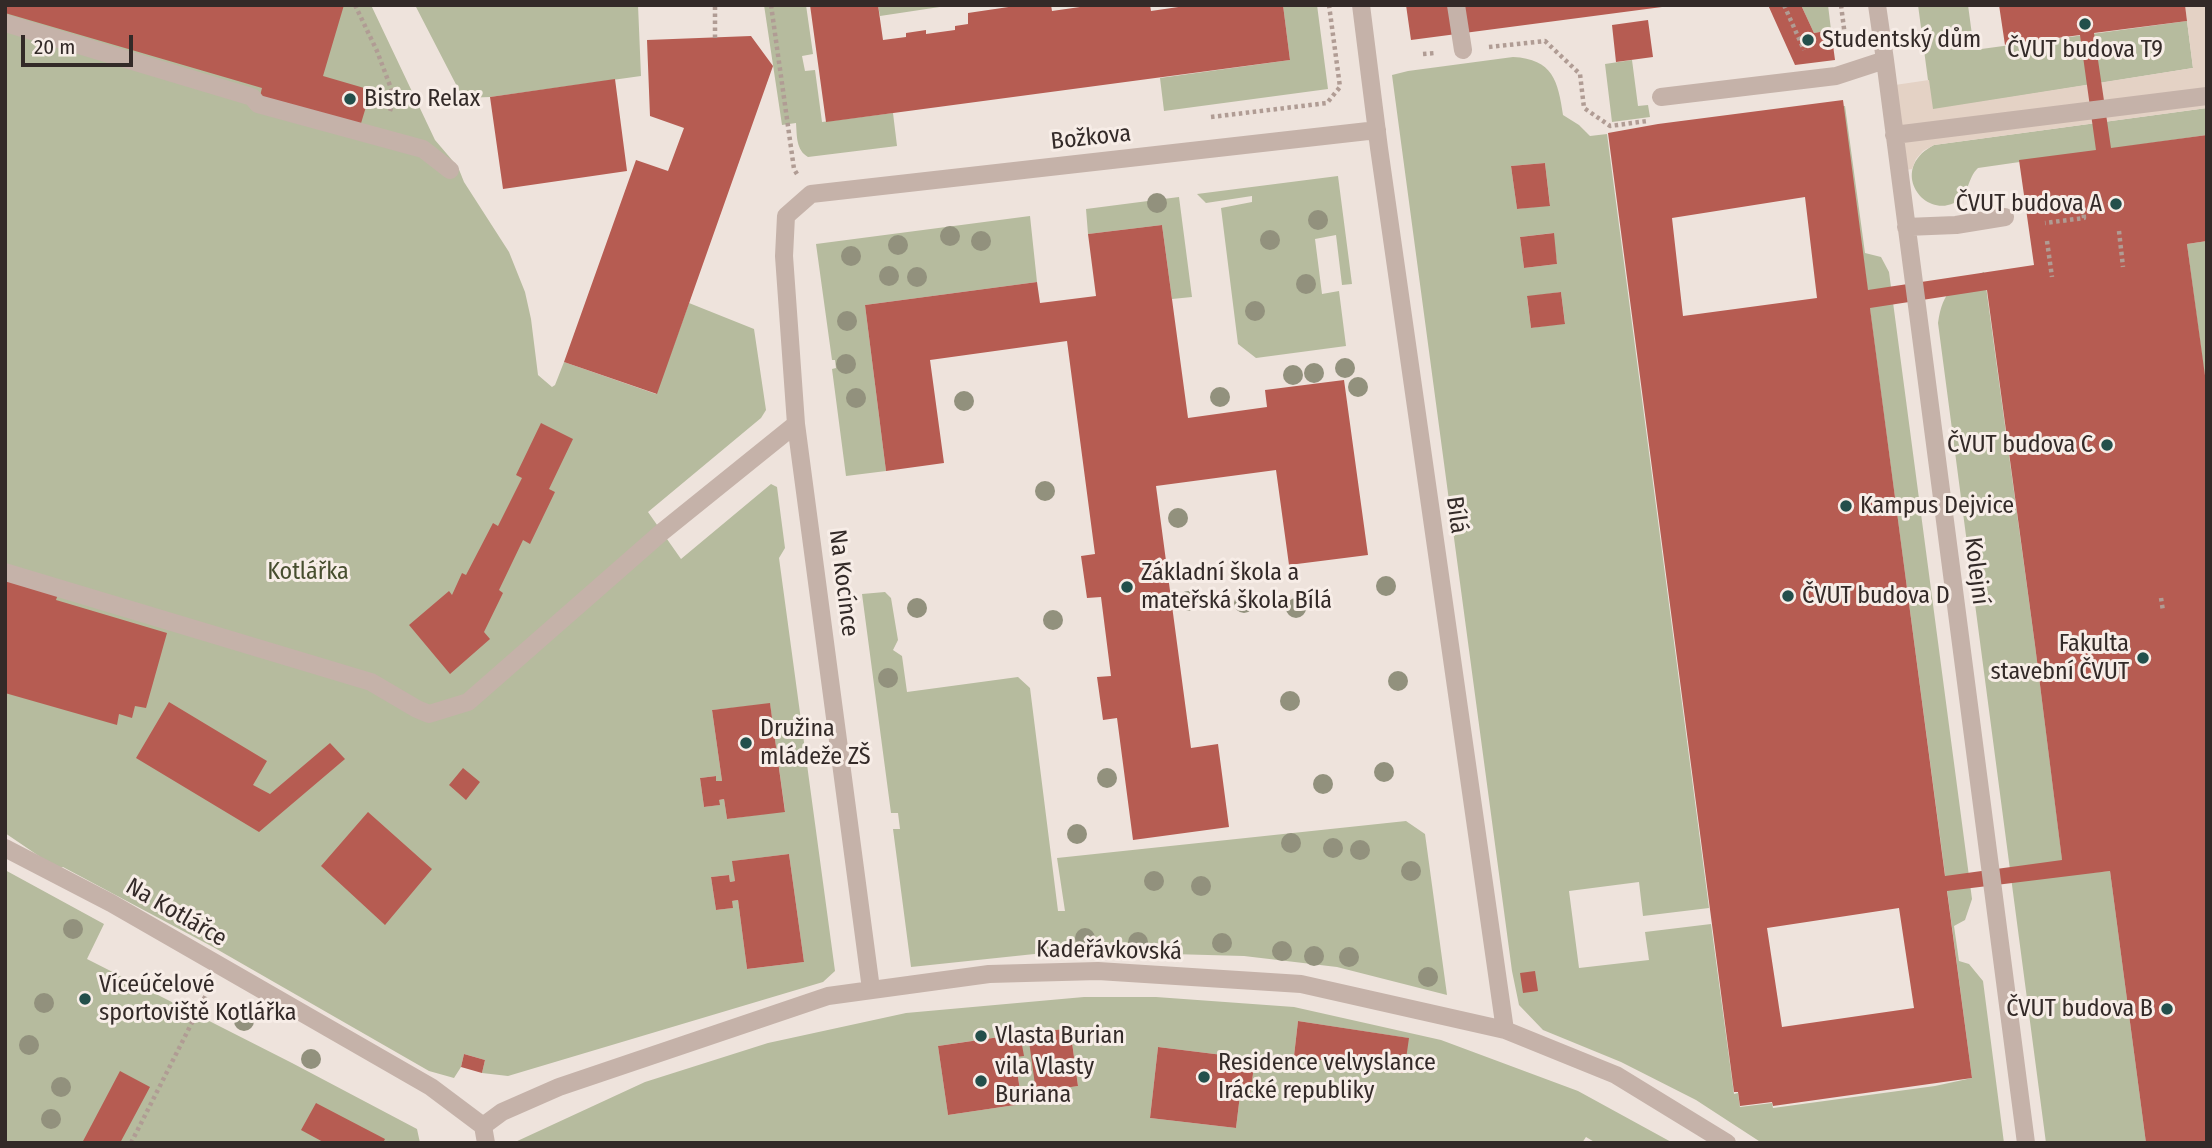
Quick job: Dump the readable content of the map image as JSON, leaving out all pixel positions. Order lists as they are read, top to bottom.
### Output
{
  "streets": {
    "street": [
      "Božkova",
      "Bílá",
      "Kolejní",
      "Na Kocínce",
      "Na Kotlářce",
      "Kadeřávkovská"
    ]
  },
  "crossings": [
    ["Božkova", "Bílá"],
    ["Božkova", "Na Kocínce"],
    ["Bílá", "Kadeřávkovská"],
    ["Na Kocínce", "Kadeřávkovská"],
    ["Na Kotlářce", "Kadeřávkovská"]
  ],
  "parks": ["Kotlářka"],
  "places": [
    "ČVUT budova T9",
    "Studentský dům",
    "Bistro Relax",
    "ČVUT budova A",
    "ČVUT budova C",
    "Kampus Dejvice",
    "Základní škola a mateřská škola Bílá",
    "ČVUT budova D",
    "Fakulta stavební ČVUT",
    "Družina mládeže ZŠ",
    "Víceúčelové sportoviště Kotlářka",
    "ČVUT budova B",
    "Vlasta Burian",
    "Residence velvyslance Irácké republiky",
    "vila Vlasty Buriana"
  ],
  "scale_bar": "20 m"
}
